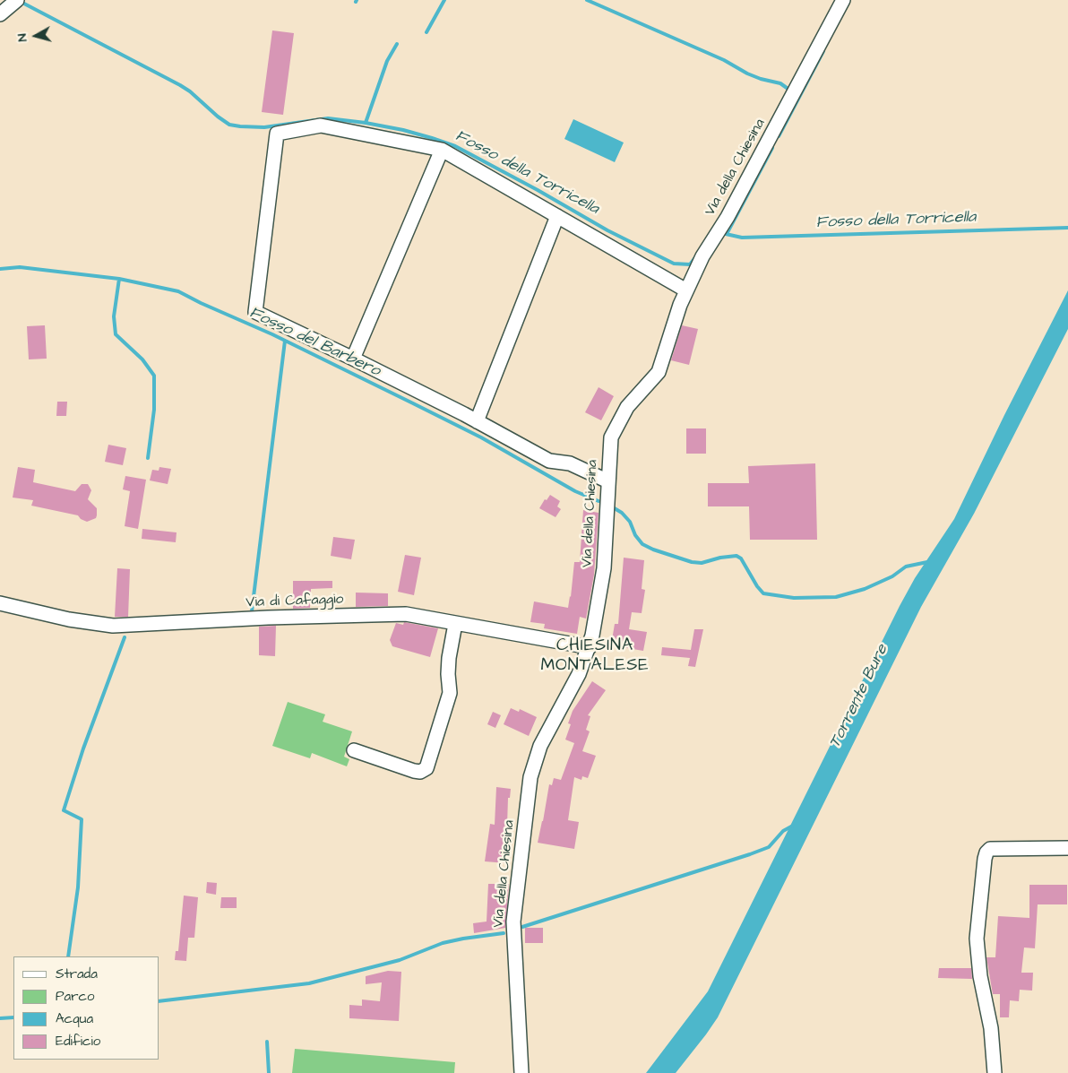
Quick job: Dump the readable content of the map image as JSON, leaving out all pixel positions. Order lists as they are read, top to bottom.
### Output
{
  "streets": {
    "street": ["Via della Chiesina", "Via di Cafaggio"]
  },
  "crossings": [
    ["Via della Chiesina", "Via di Cafaggio"]
  ],
  "districts": ["CHIESINA MONTALESE"],
  "water": ["Fosso della Torricella", "Fosso del Barbero", "Torrente Bure"],
  "legend": [
    "Strada",
    "Parco",
    "Acqua",
    "Edificio"
  ],
  "north": "left"
}
